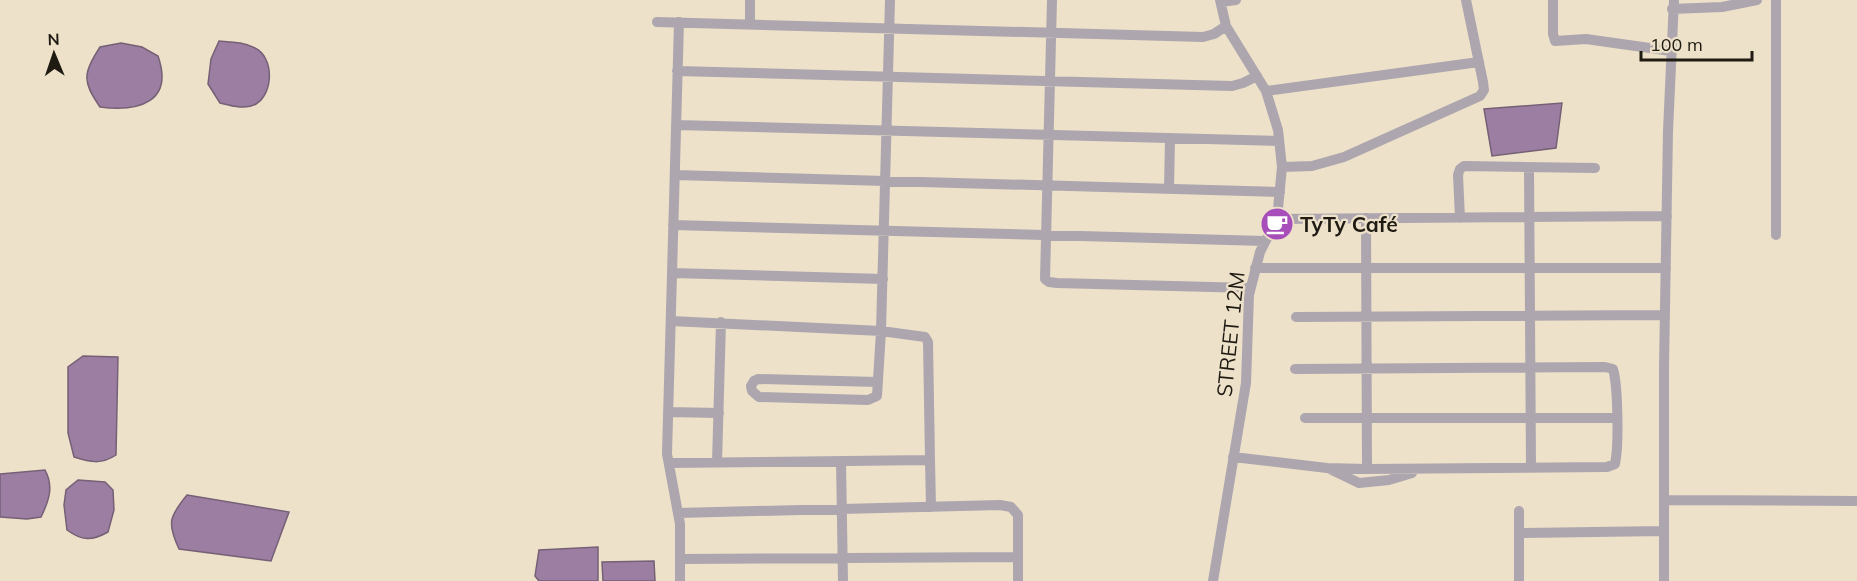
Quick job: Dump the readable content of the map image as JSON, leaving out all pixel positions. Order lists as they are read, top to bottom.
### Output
{
  "streets": {
    "street": ["STREET 12M"]
  },
  "places": {
    "cafe": ["TyTy Café"]
  },
  "scale_bar": "100 m",
  "north": "top"
}
